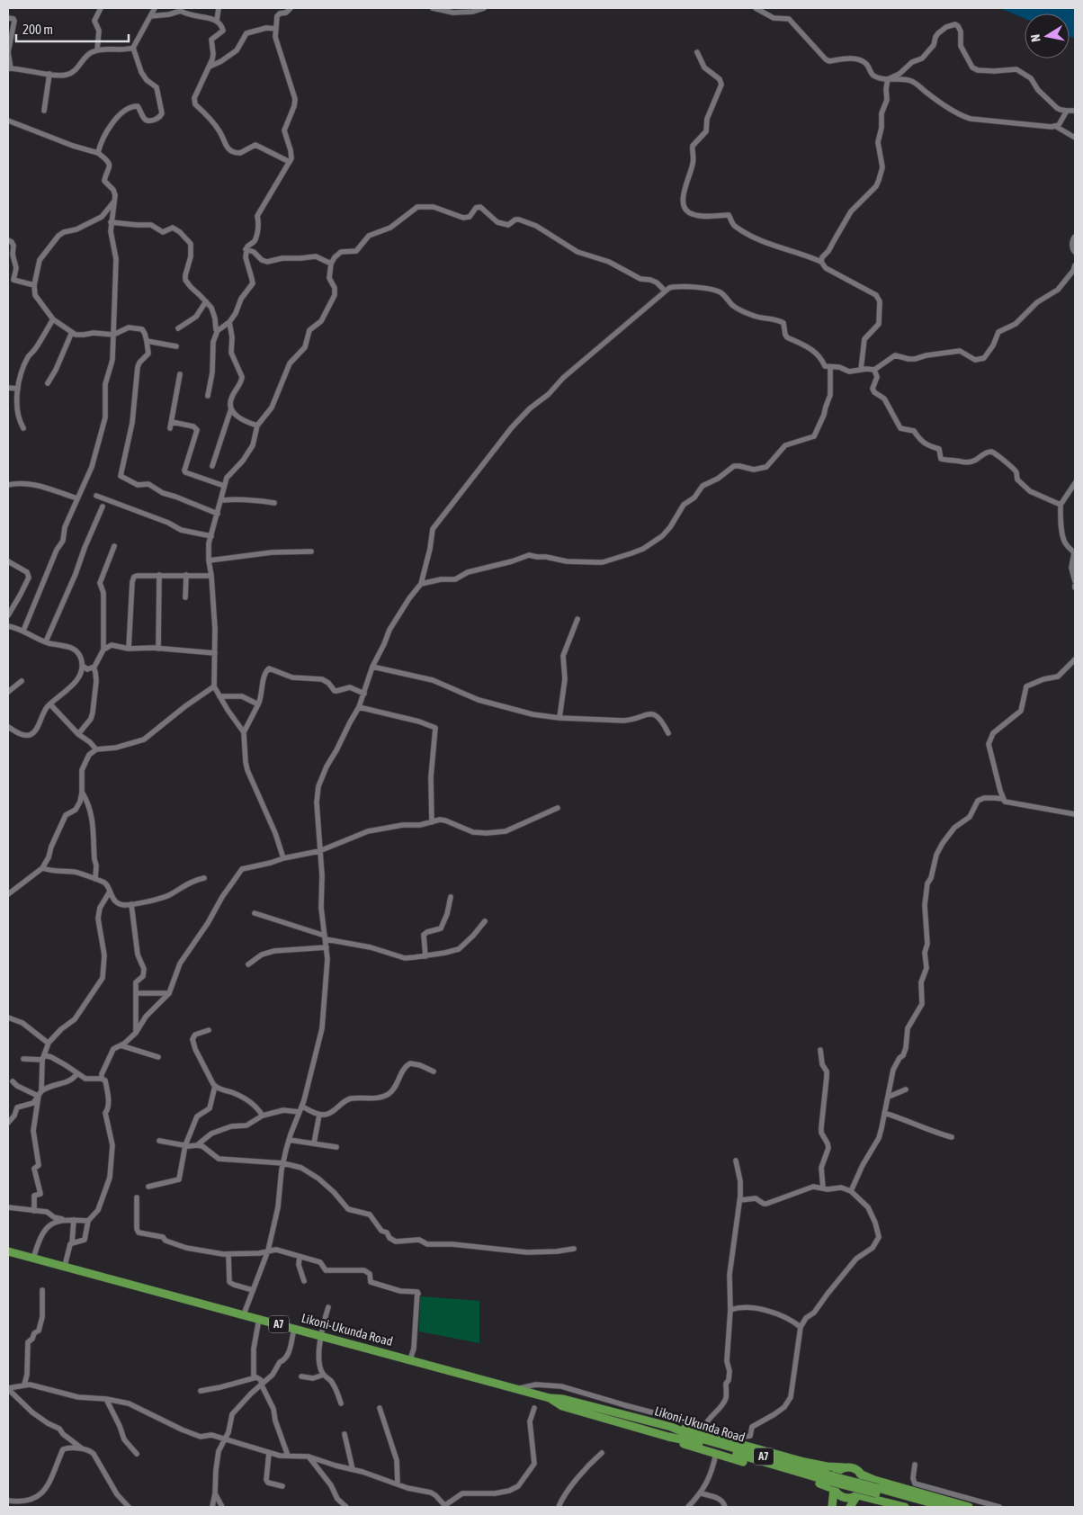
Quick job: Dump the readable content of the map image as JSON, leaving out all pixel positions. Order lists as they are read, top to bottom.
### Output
{
  "streets": {
    "highway": ["A7", "Likoni-Ukunda Road"]
  },
  "scale_bar": "200 m",
  "north": "left"
}
